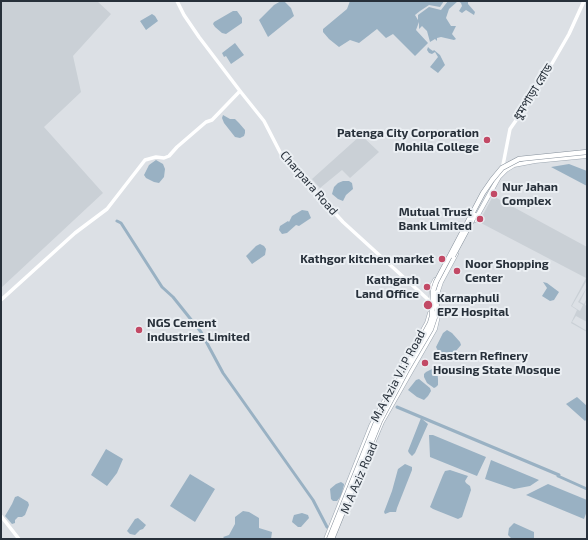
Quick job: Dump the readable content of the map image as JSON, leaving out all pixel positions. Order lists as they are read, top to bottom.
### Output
{
  "streets": {
    "main road": ["M.A Azia V.I.P Road", "M A Aziz Road"],
    "street": ["ধুমপাড়া রোড", "Charpara Road"]
  },
  "crossings": [
    ["ধুমপাড়া রোড", "M.A Azia V.I.P Road"],
    ["Charpara Road", "M.A Azia V.I.P Road"],
    ["M.A Azia V.I.P Road", "M A Aziz Road"]
  ],
  "places": [
    "Patenga City Corporation Mohila College",
    "Nur Jahan Complex",
    "Mutual Trust Bank Limited",
    "Kathgor kitchen market",
    "Noor Shopping Center",
    "Kathgarh Land Office",
    "Karnaphuli EPZ Hospital",
    "NGS Cement Industries Limited",
    "Eastern Refinery Housing State Mosque"
  ]
}
